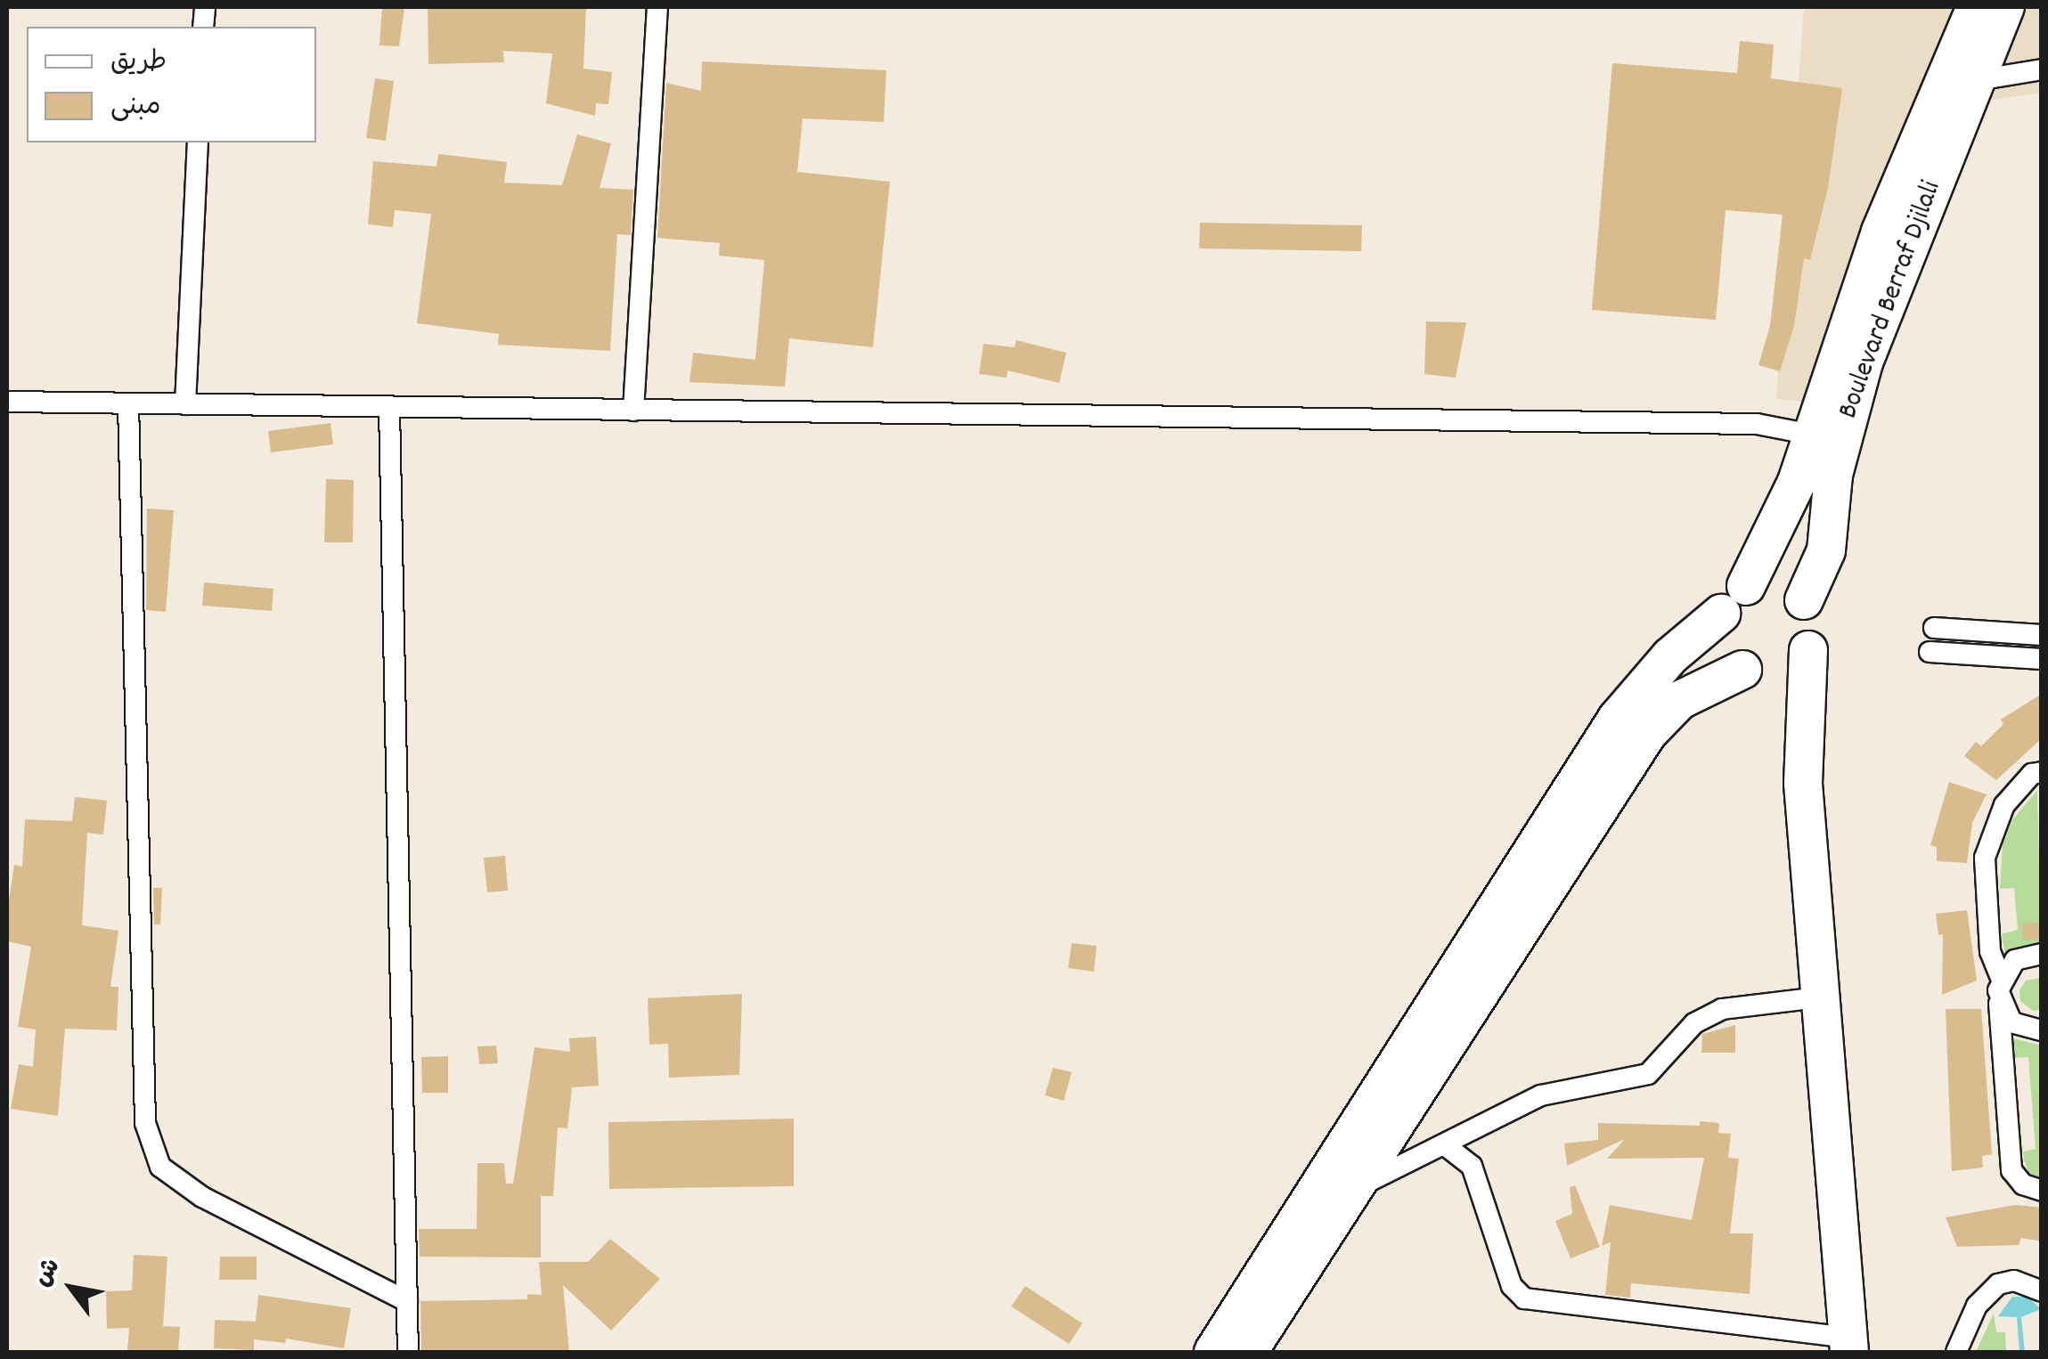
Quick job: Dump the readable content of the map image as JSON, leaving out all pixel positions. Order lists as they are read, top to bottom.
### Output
{
  "streets": {
    "highway": ["Boulevard Berraf Djilali"]
  },
  "legend": ["طريق", "مبنى"],
  "north": "top left"
}
